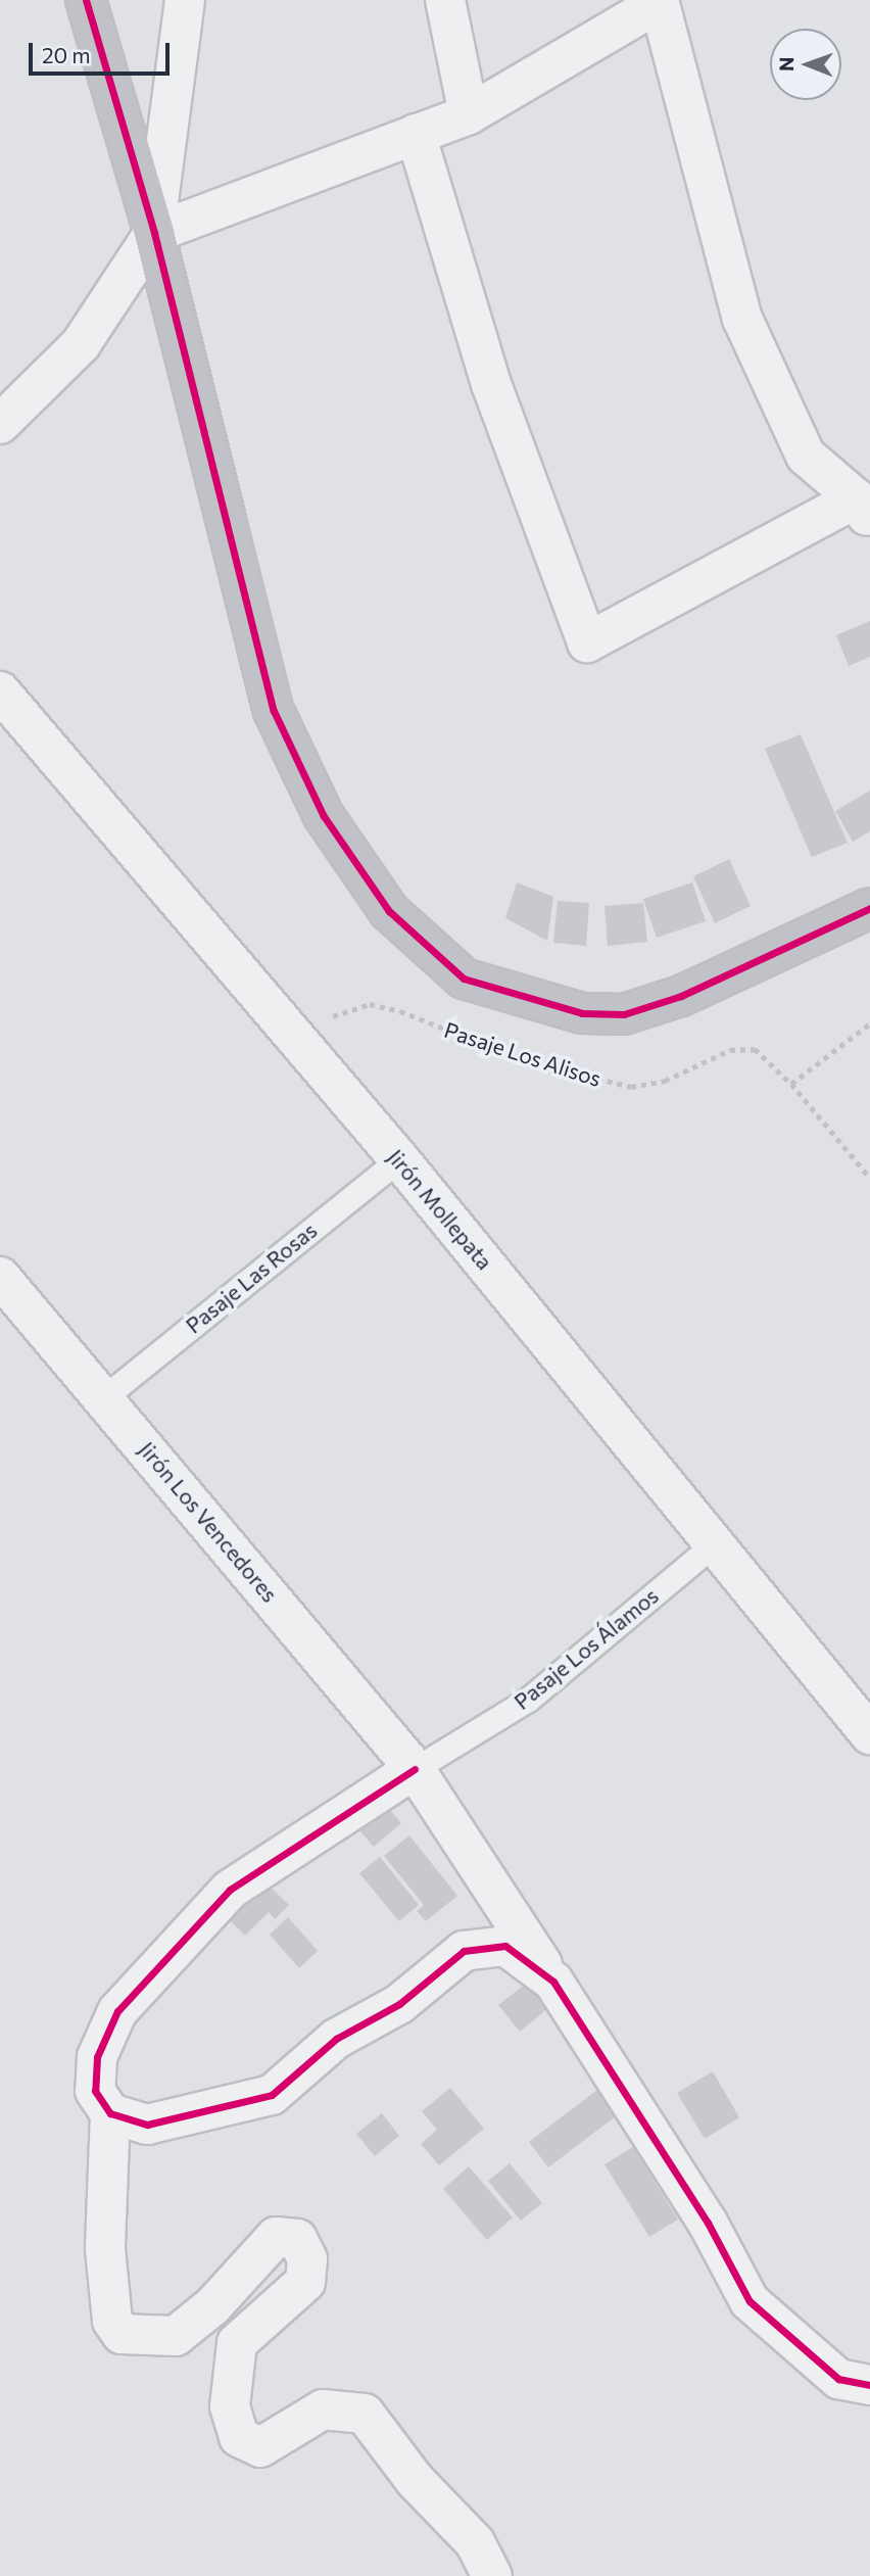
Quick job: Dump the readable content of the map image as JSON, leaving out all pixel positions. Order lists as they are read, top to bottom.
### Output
{
  "streets": {
    "street": ["Jirón Mollepata", "Jirón Los Vencedores"],
    "lane": ["Pasaje Las Rosas", "Pasaje Los Álamos"],
    "path": ["Pasaje Los Alisos"]
  },
  "crossings": [
    ["Pasaje Los Alisos", "Jirón Mollepata"],
    ["Jirón Mollepata", "Pasaje Las Rosas"],
    ["Jirón Mollepata", "Pasaje Los Álamos"],
    ["Pasaje Las Rosas", "Jirón Los Vencedores"],
    ["Jirón Los Vencedores", "Pasaje Los Álamos"]
  ],
  "scale_bar": "20 m",
  "north": "left"
}
